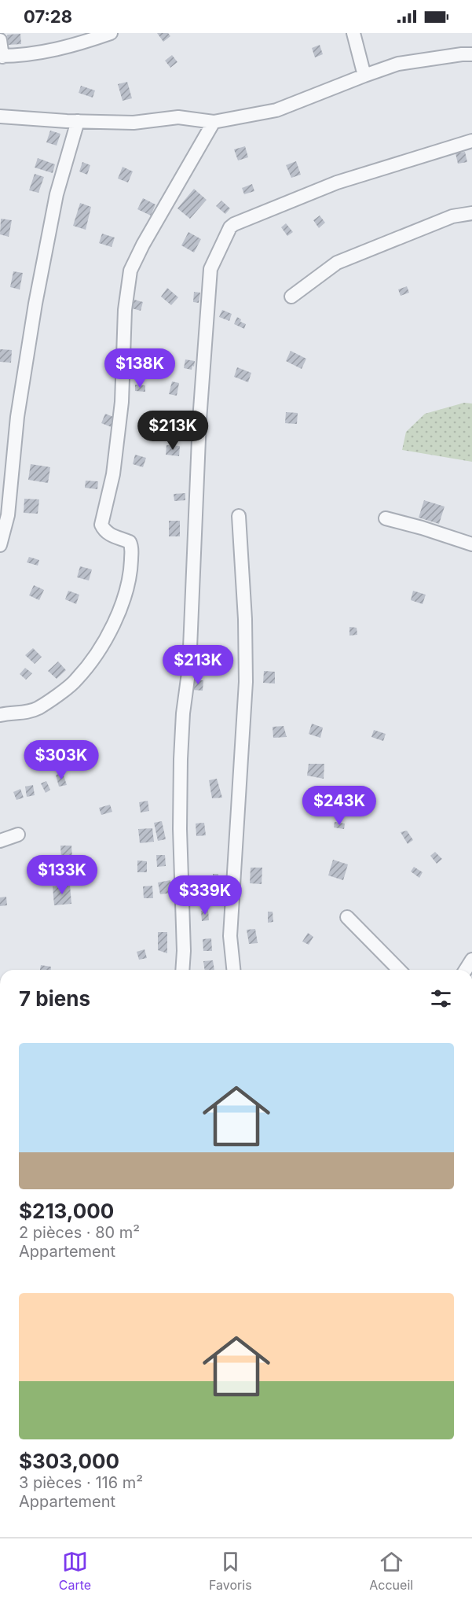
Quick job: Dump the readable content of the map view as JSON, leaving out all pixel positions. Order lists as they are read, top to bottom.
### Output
{
  "page": {
    "status": "07:28",
    "price": [
      "$138K",
      "$213K",
      "$213K",
      "$303K",
      "$243K",
      "$133K",
      "$339K"
    ],
    "heading": "7 biens",
    "list": [
      {
        "name": "$213,000",
        "note": "2 pièces · 80 m² · Appartement"
      },
      {
        "name": "$303,000",
        "note": "3 pièces · 116 m² · Appartement"
      }
    ],
    "tabs": ["Carte", "Favoris", "Accueil"]
  }
}
